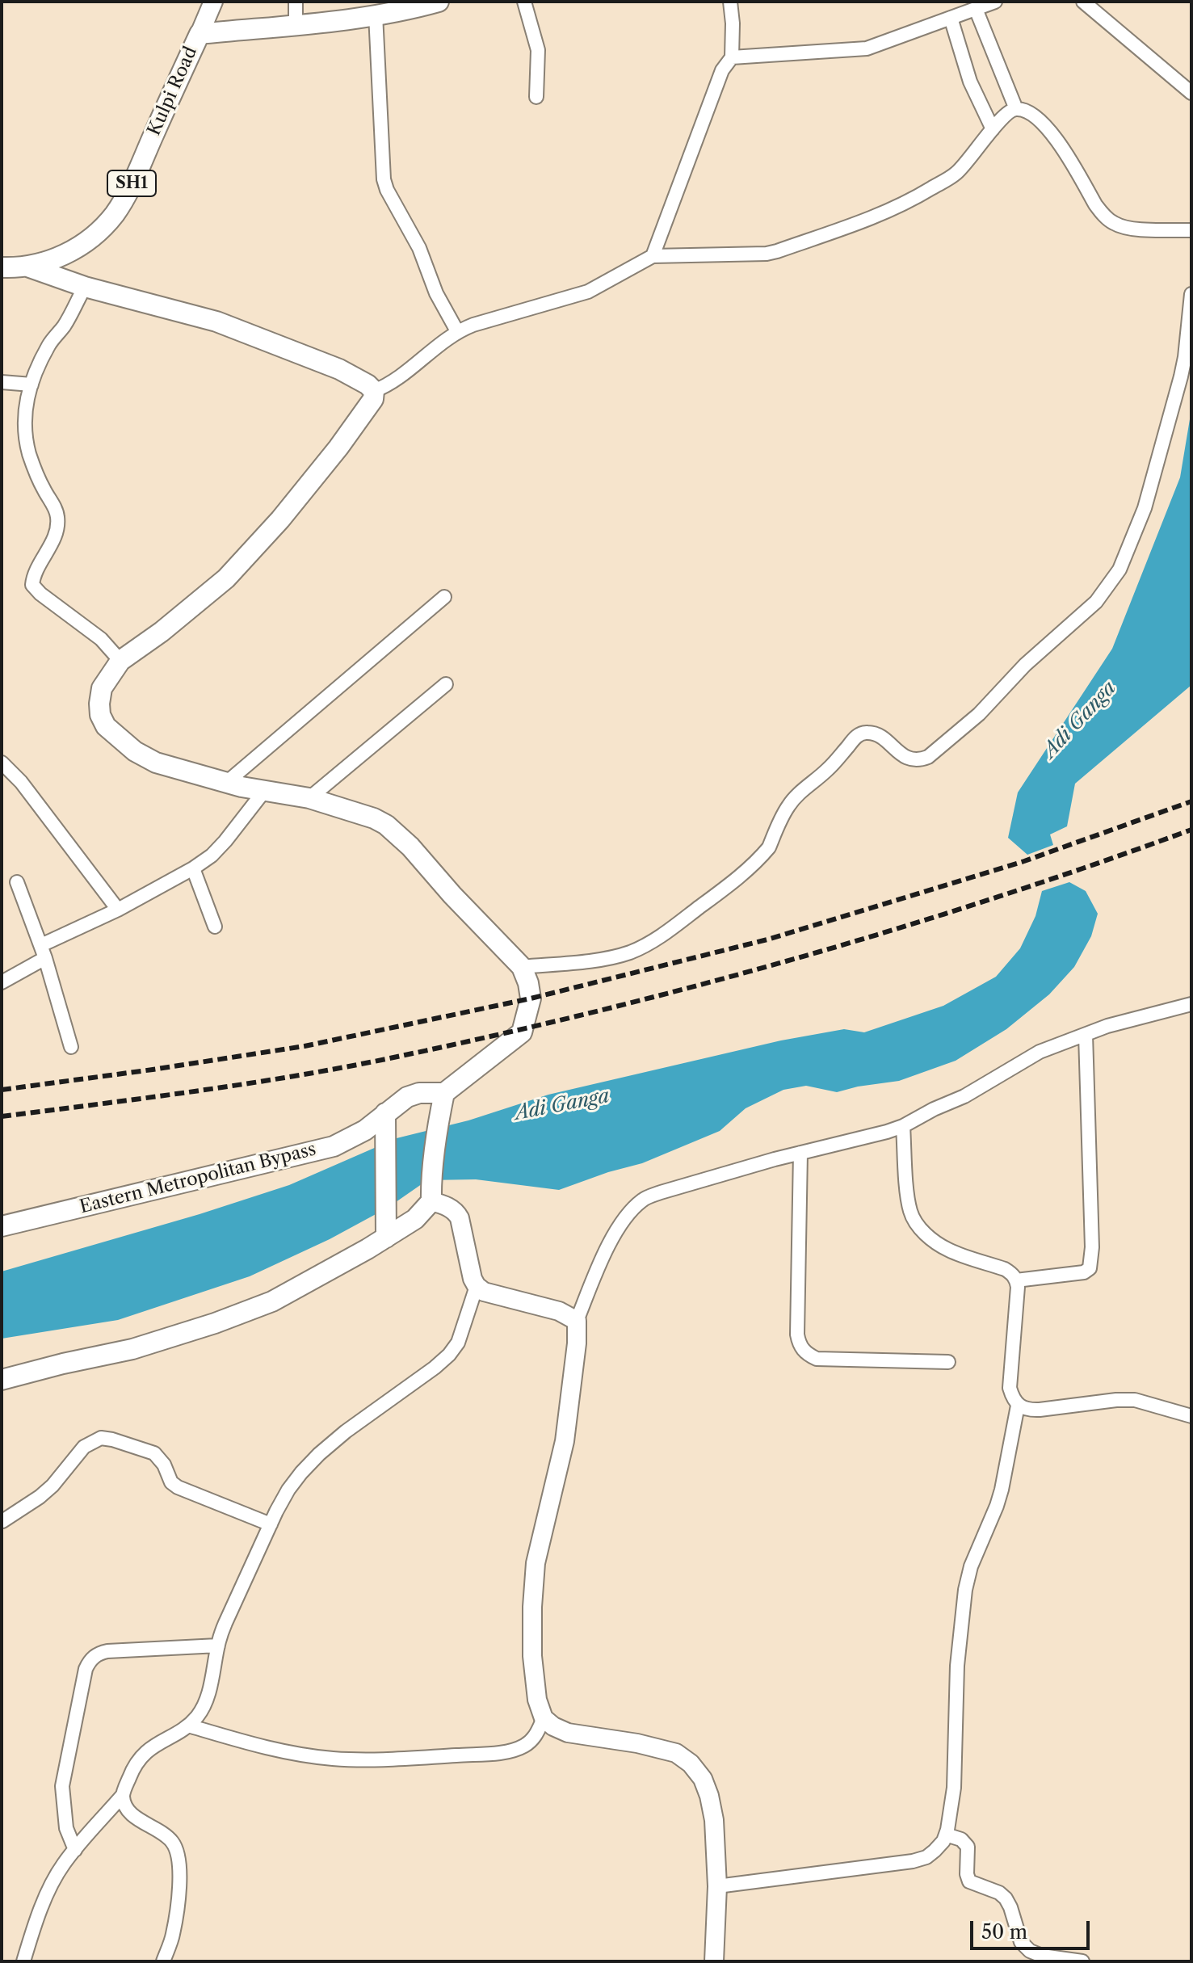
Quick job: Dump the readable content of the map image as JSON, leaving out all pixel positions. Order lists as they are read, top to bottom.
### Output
{
  "streets": {
    "main road": ["Kulpi Road", "SH1", "Eastern Metropolitan Bypass"]
  },
  "water": ["Adi Ganga"],
  "scale_bar": "50 m"
}
